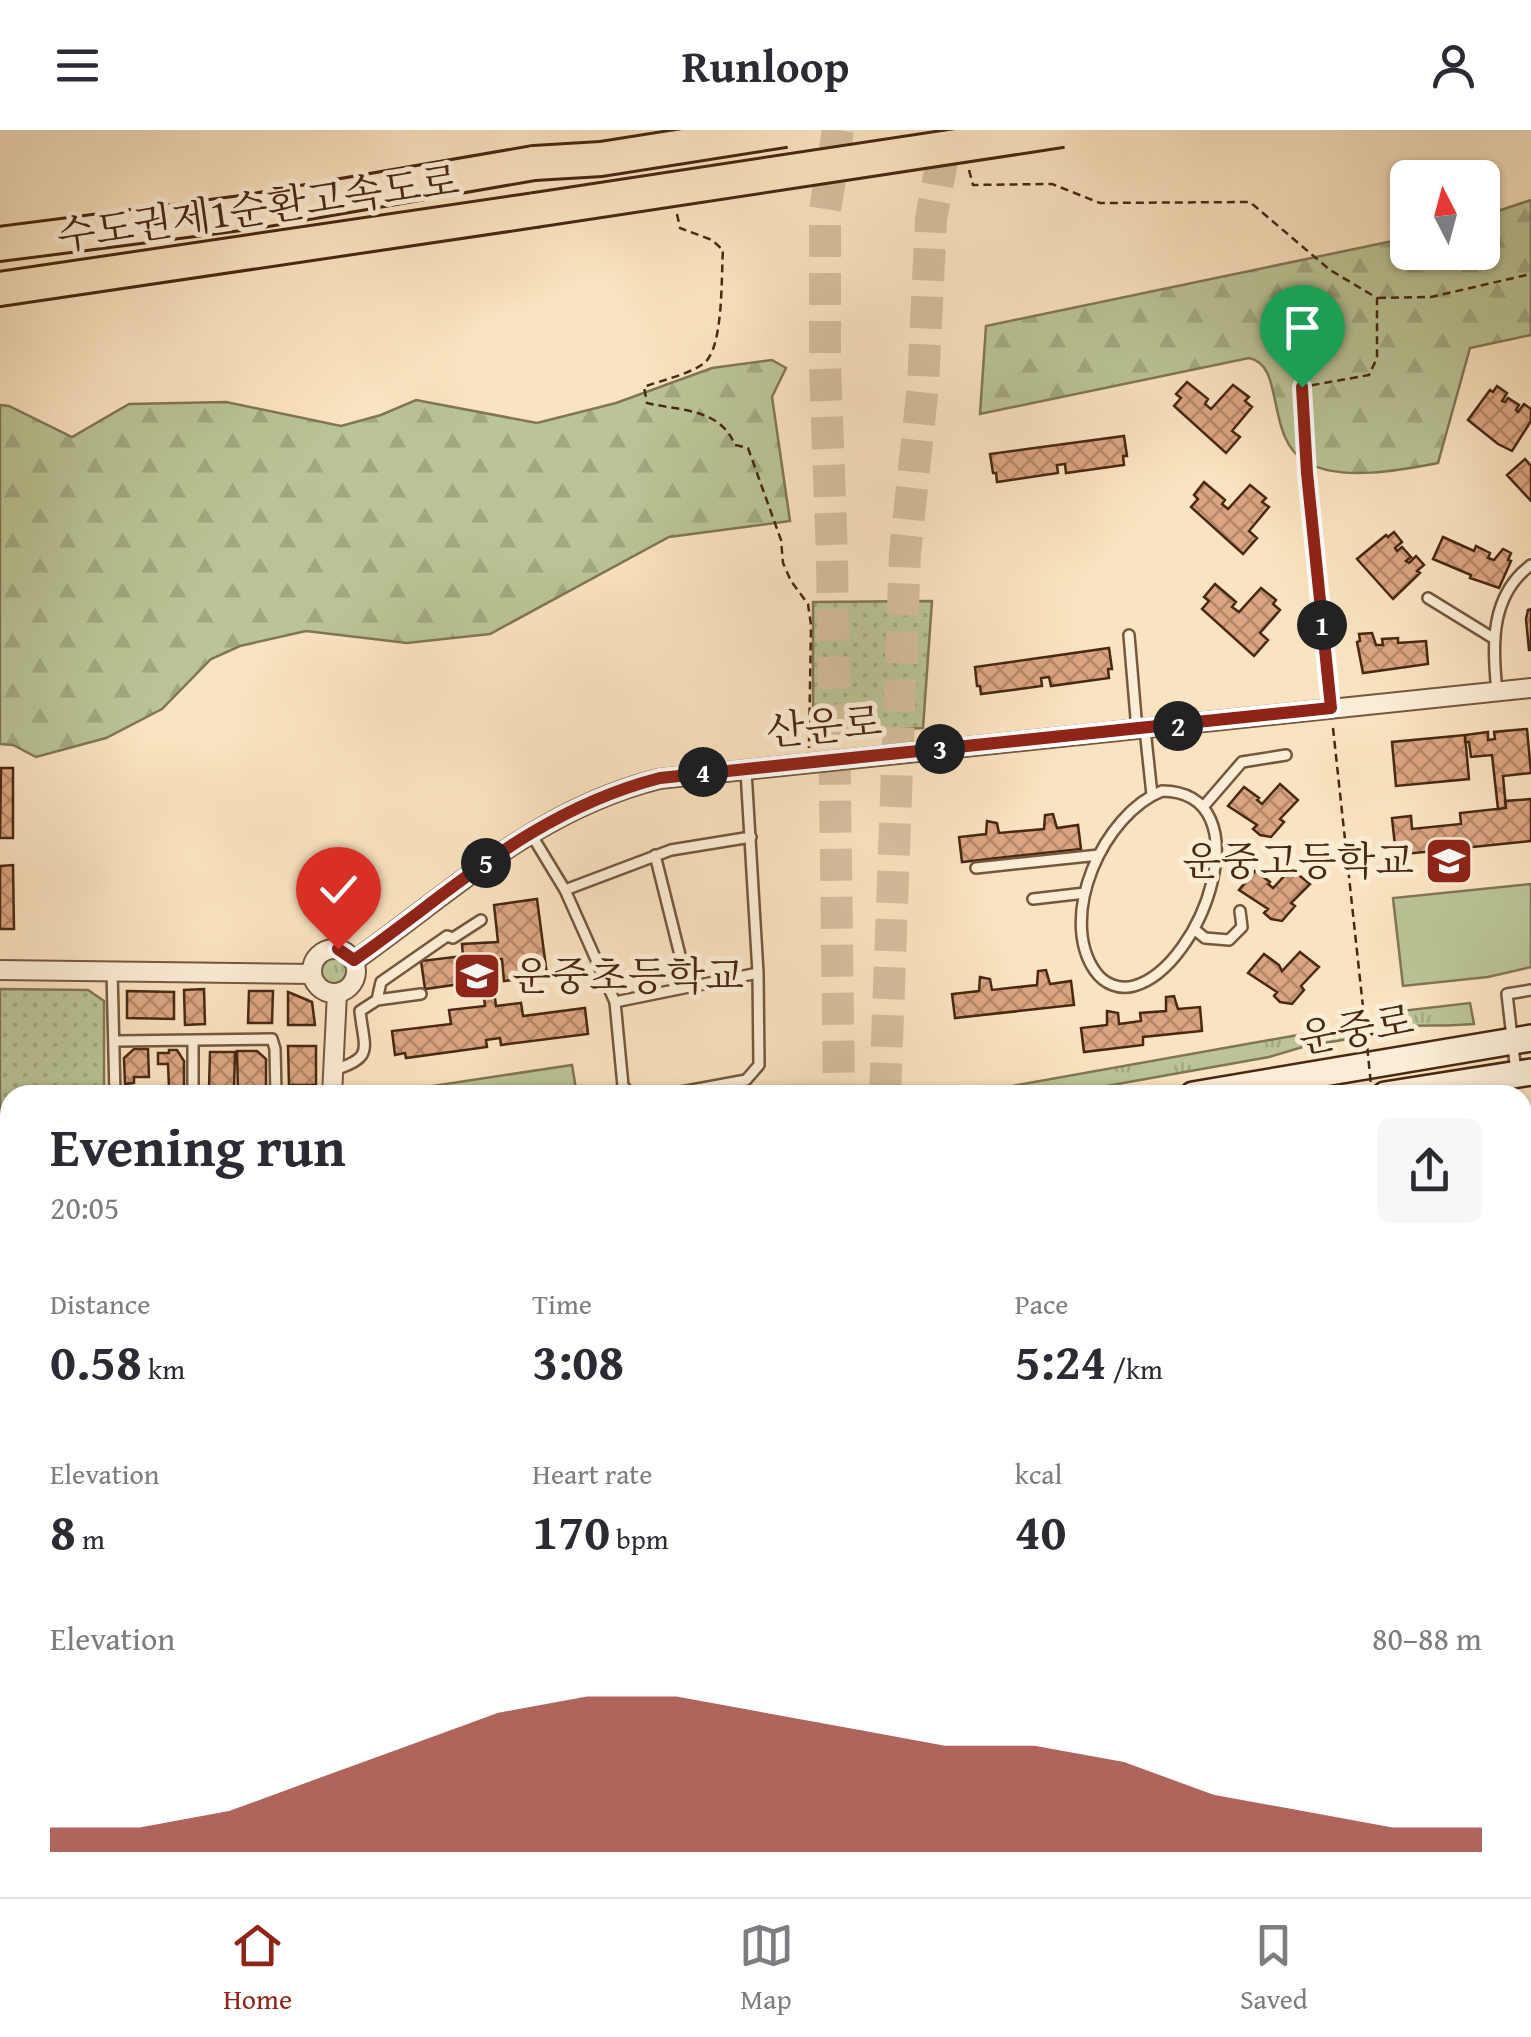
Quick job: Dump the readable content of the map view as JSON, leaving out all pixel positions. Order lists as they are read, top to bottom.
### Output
{
  "streets": {
    "highway": ["수도권제1순환고속도로"],
    "main road": ["운중로"],
    "street": ["산운로"]
  },
  "places": {
    "school or university": ["운중고등학교", "운중초등학교"]
  },
  "north": "top",
  "page": {
    "header": "Runloop",
    "pins": [
      "1",
      "2",
      "3",
      "4",
      "5"
    ],
    "heading": ["Evening run", "20:05"],
    "stats": [
      ["Distance", "0.58 km"],
      ["Time", "3:08"],
      ["Pace", "5:24 /km"],
      ["Elevation", "8 m"],
      ["Heart rate", "170 bpm"],
      ["kcal", "40"]
    ],
    "chart": ["Elevation", "80–88 m"],
    "tabs": ["Home", "Map", "Saved"]
  }
}
